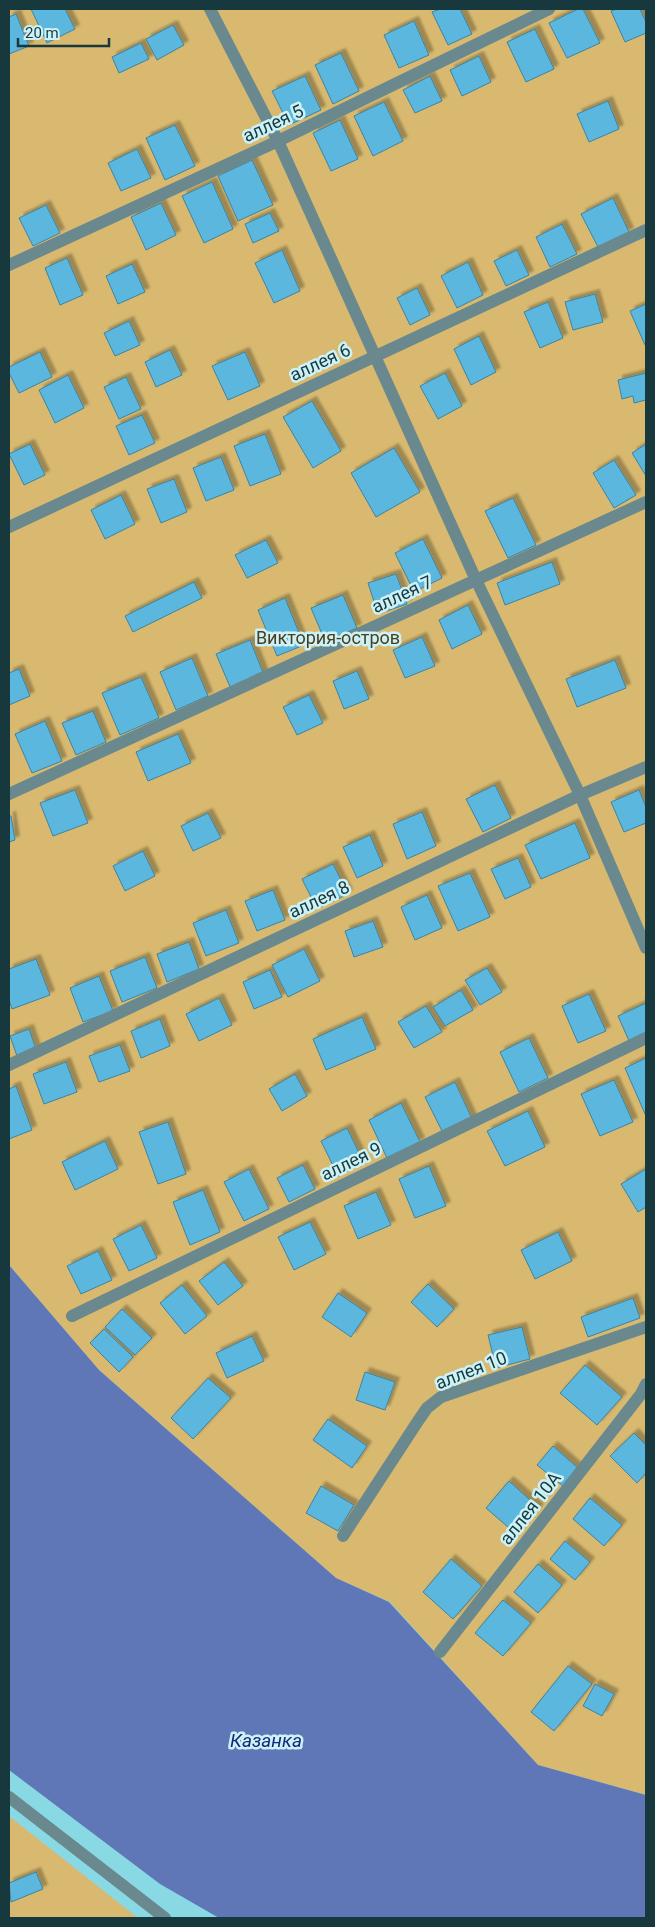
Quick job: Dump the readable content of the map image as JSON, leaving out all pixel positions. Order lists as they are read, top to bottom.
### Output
{
  "streets": {
    "lane": [
      "аллея 5",
      "аллея 6",
      "аллея 7",
      "аллея 8",
      "аллея 9",
      "аллея 10",
      "аллея 10А"
    ]
  },
  "water": ["Казанка"],
  "parks": ["Виктория-остров"],
  "scale_bar": "20 m"
}
